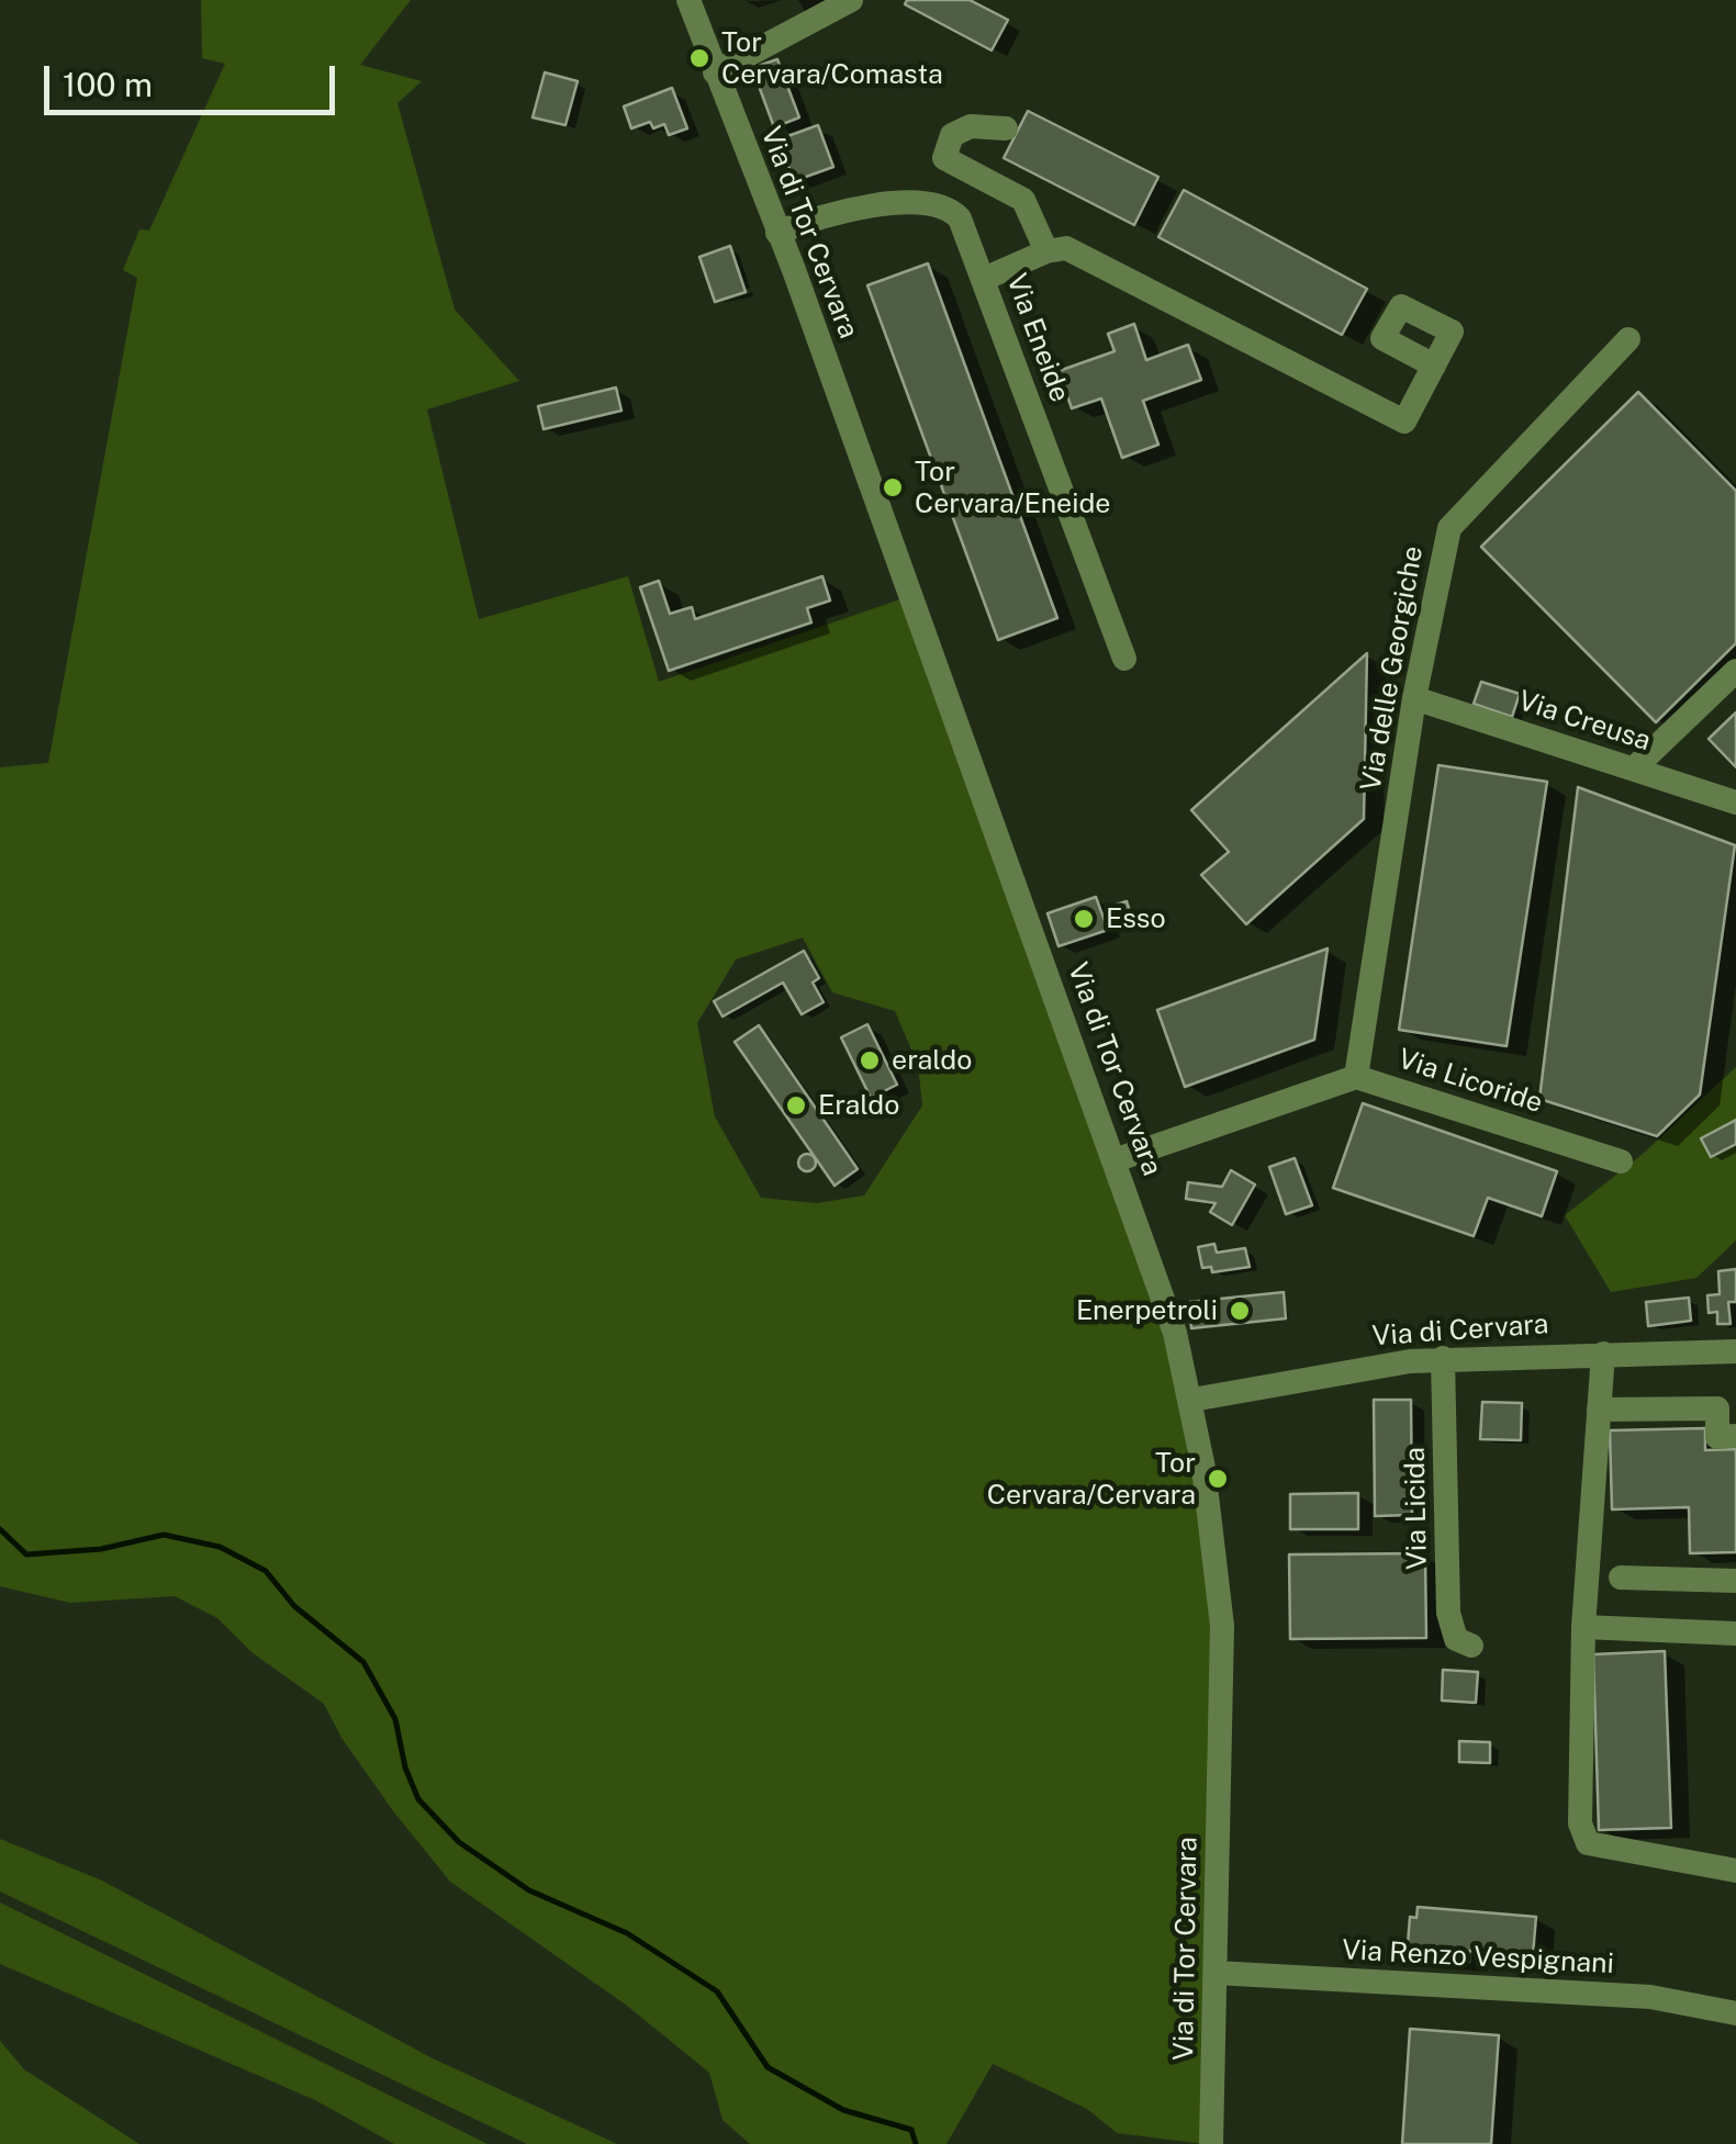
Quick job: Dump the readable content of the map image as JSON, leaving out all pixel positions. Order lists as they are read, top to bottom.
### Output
{
  "streets": {
    "street": [
      "Via di Tor Cervara",
      "Via Eneide",
      "Via delle Georgiche",
      "Via Creusa",
      "Via Licoride",
      "Via di Cervara",
      "Via Licida",
      "Via Renzo Vespignani"
    ]
  },
  "crossings": [
    ["Via di Tor Cervara", "Via Eneide"],
    ["Via di Tor Cervara", "Via Licoride"],
    ["Via di Tor Cervara", "Via di Cervara"],
    ["Via di Tor Cervara", "Via Renzo Vespignani"],
    ["Via delle Georgiche", "Via Creusa"],
    ["Via delle Georgiche", "Via Licoride"],
    ["Via di Cervara", "Via Licida"]
  ],
  "places": [
    "Tor Cervara/Comasta",
    "Tor Cervara/Eneide",
    "Esso",
    "eraldo",
    "Eraldo",
    "Enerpetroli",
    "Tor Cervara/Cervara"
  ],
  "scale_bar": "100 m"
}
